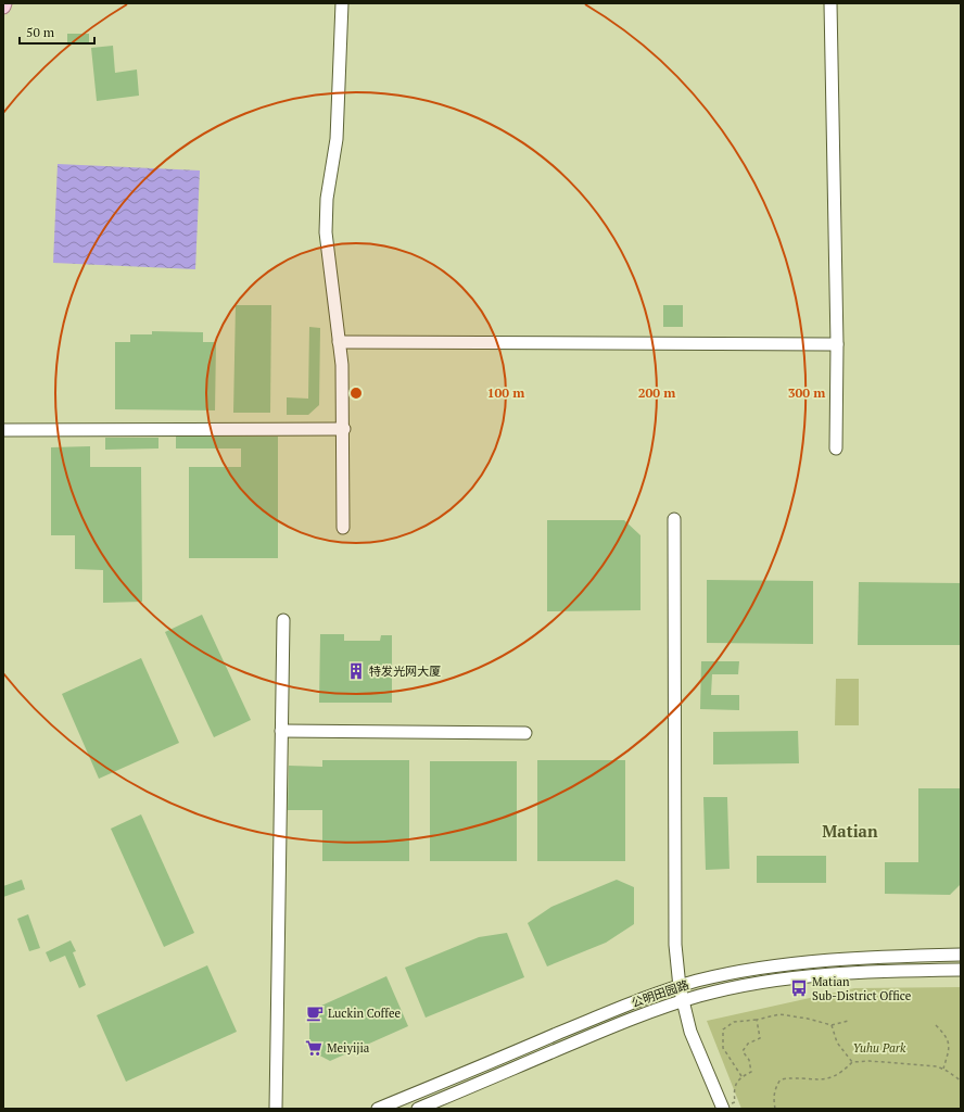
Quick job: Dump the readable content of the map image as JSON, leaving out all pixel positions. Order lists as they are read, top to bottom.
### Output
{
  "streets": {
    "street": ["公明田园路"]
  },
  "districts": ["Matian"],
  "parks": ["Yuhu Park"],
  "places": {
    "building": ["特发光网大厦"],
    "bus stop": ["Matian Sub-District Office"],
    "cafe": ["Luckin Coffee"],
    "supermarket": ["Meiyijia"]
  },
  "scale_bar": "50 m",
  "rings": ["100 m", "200 m", "300 m"]
}
